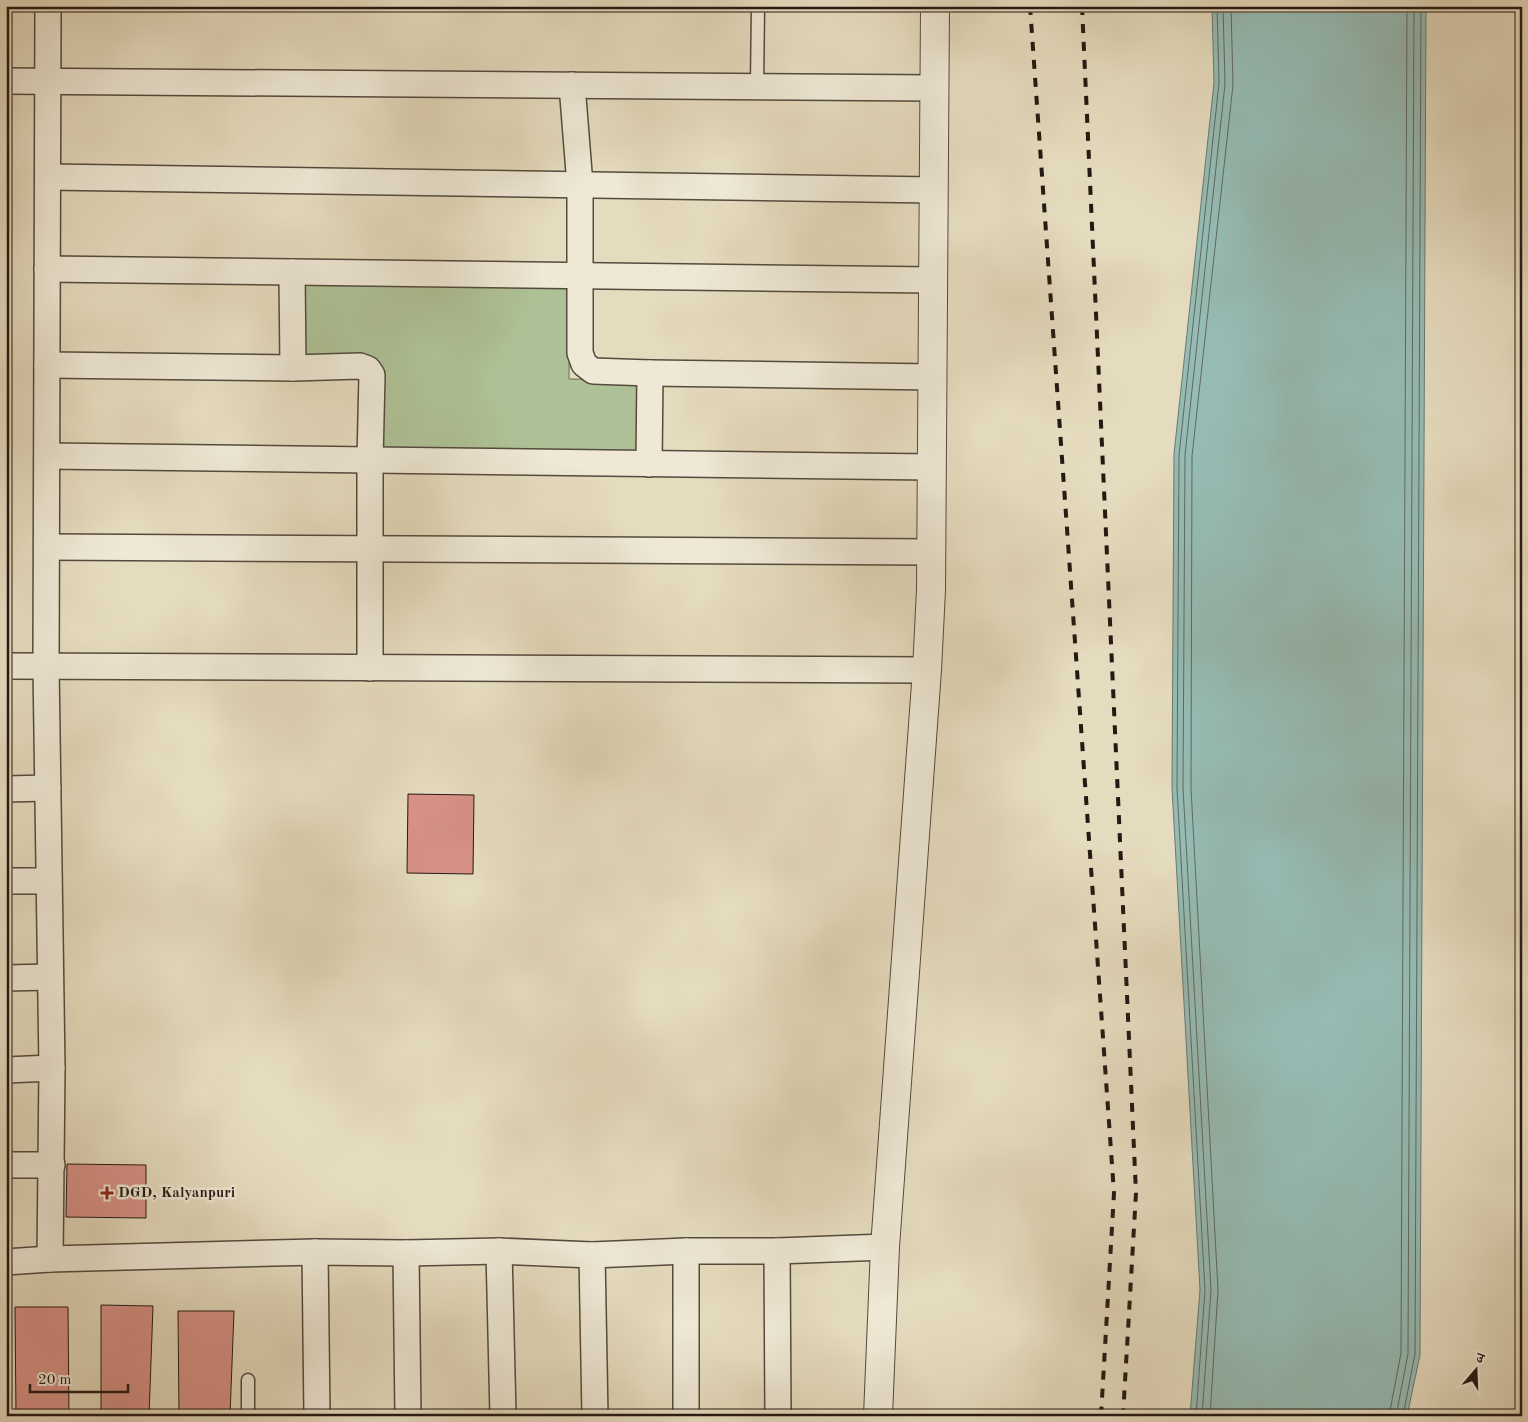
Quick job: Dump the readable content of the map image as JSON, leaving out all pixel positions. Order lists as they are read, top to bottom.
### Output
{
  "places": {
    "health": ["DGD, Kalyanpuri"]
  },
  "scale_bar": "20 m",
  "north": "top"
}
